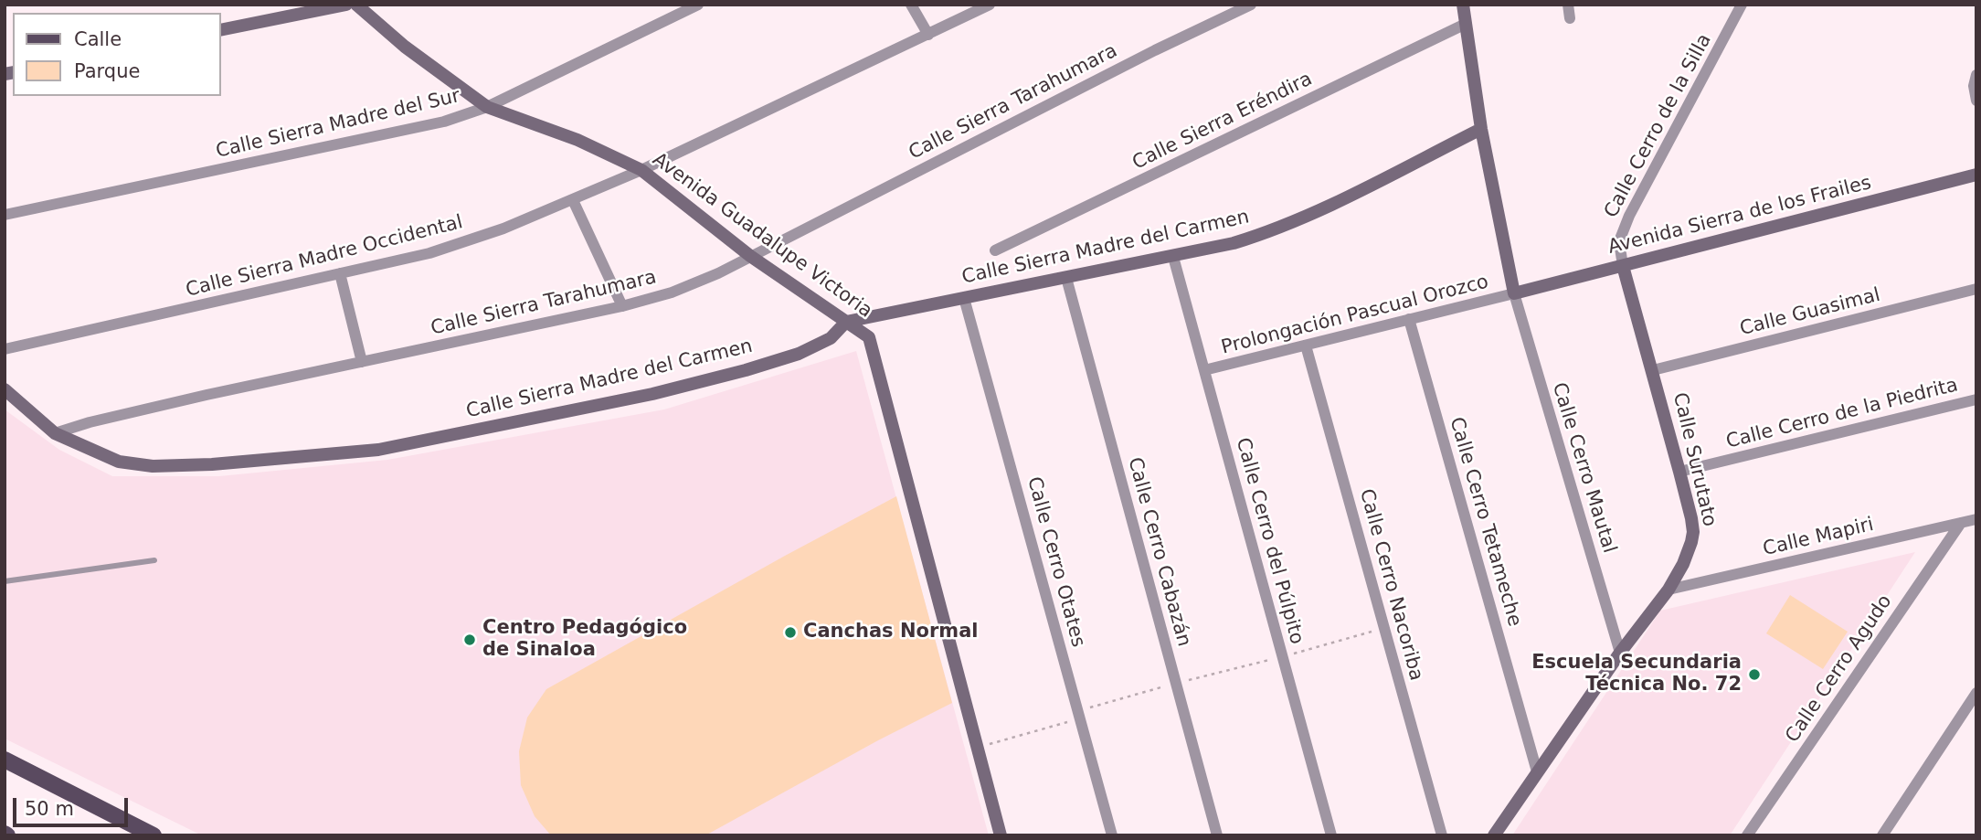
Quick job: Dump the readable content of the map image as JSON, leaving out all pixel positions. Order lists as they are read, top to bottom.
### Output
{
  "streets": {
    "street": [
      "Calle Sierra Tarahumara",
      "Calle Sierra Eréndira",
      "Calle Sierra Madre del Sur",
      "Calle Cerro de la Silla",
      "Avenida Sierra de los Frailes",
      "Avenida Guadalupe Victoria",
      "Calle Sierra Madre del Carmen",
      "Calle Sierra Madre Occidental",
      "Calle Guasimal",
      "Prolongación Pascual Orozco",
      "Calle Cerro de la Piedrita",
      "Calle Surutato",
      "Calle Cerro Mautal",
      "Calle Cerro Tetameche",
      "Calle Mapiri",
      "Calle Cerro del Púlpito",
      "Calle Cerro Cabazán",
      "Calle Cerro Otates",
      "Calle Cerro Nacoriba",
      "Calle Cerro Agudo"
    ]
  },
  "crossings": [
    ["Calle Sierra Tarahumara", "Avenida Guadalupe Victoria"],
    ["Calle Sierra Tarahumara", "Calle Sierra Madre del Carmen"],
    ["Calle Sierra Madre del Sur", "Avenida Guadalupe Victoria"],
    ["Calle Cerro de la Silla", "Avenida Sierra de los Frailes"],
    ["Calle Cerro de la Silla", "Calle Surutato"],
    ["Avenida Sierra de los Frailes", "Prolongación Pascual Orozco"],
    ["Avenida Sierra de los Frailes", "Calle Surutato"],
    ["Avenida Sierra de los Frailes", "Calle Cerro Mautal"],
    ["Avenida Guadalupe Victoria", "Calle Sierra Madre del Carmen"],
    ["Avenida Guadalupe Victoria", "Calle Sierra Madre Occidental"],
    ["Calle Sierra Madre del Carmen", "Calle Cerro del Púlpito"],
    ["Calle Sierra Madre del Carmen", "Calle Cerro Cabazán"],
    ["Calle Sierra Madre del Carmen", "Calle Cerro Otates"],
    ["Calle Guasimal", "Calle Surutato"],
    ["Prolongación Pascual Orozco", "Calle Cerro Mautal"],
    ["Prolongación Pascual Orozco", "Calle Cerro Tetameche"],
    ["Prolongación Pascual Orozco", "Calle Cerro del Púlpito"],
    ["Prolongación Pascual Orozco", "Calle Cerro Nacoriba"],
    ["Calle Cerro de la Piedrita", "Calle Surutato"],
    ["Calle Surutato", "Calle Cerro Mautal"],
    ["Calle Surutato", "Calle Cerro Tetameche"],
    ["Calle Surutato", "Calle Mapiri"],
    ["Calle Mapiri", "Calle Cerro Agudo"]
  ],
  "places": ["Canchas Normal", "Centro Pedagógico de Sinaloa", "Escuela Secundaria Técnica No. 72"],
  "legend": ["Calle", "Parque"],
  "scale_bar": "50 m"
}
